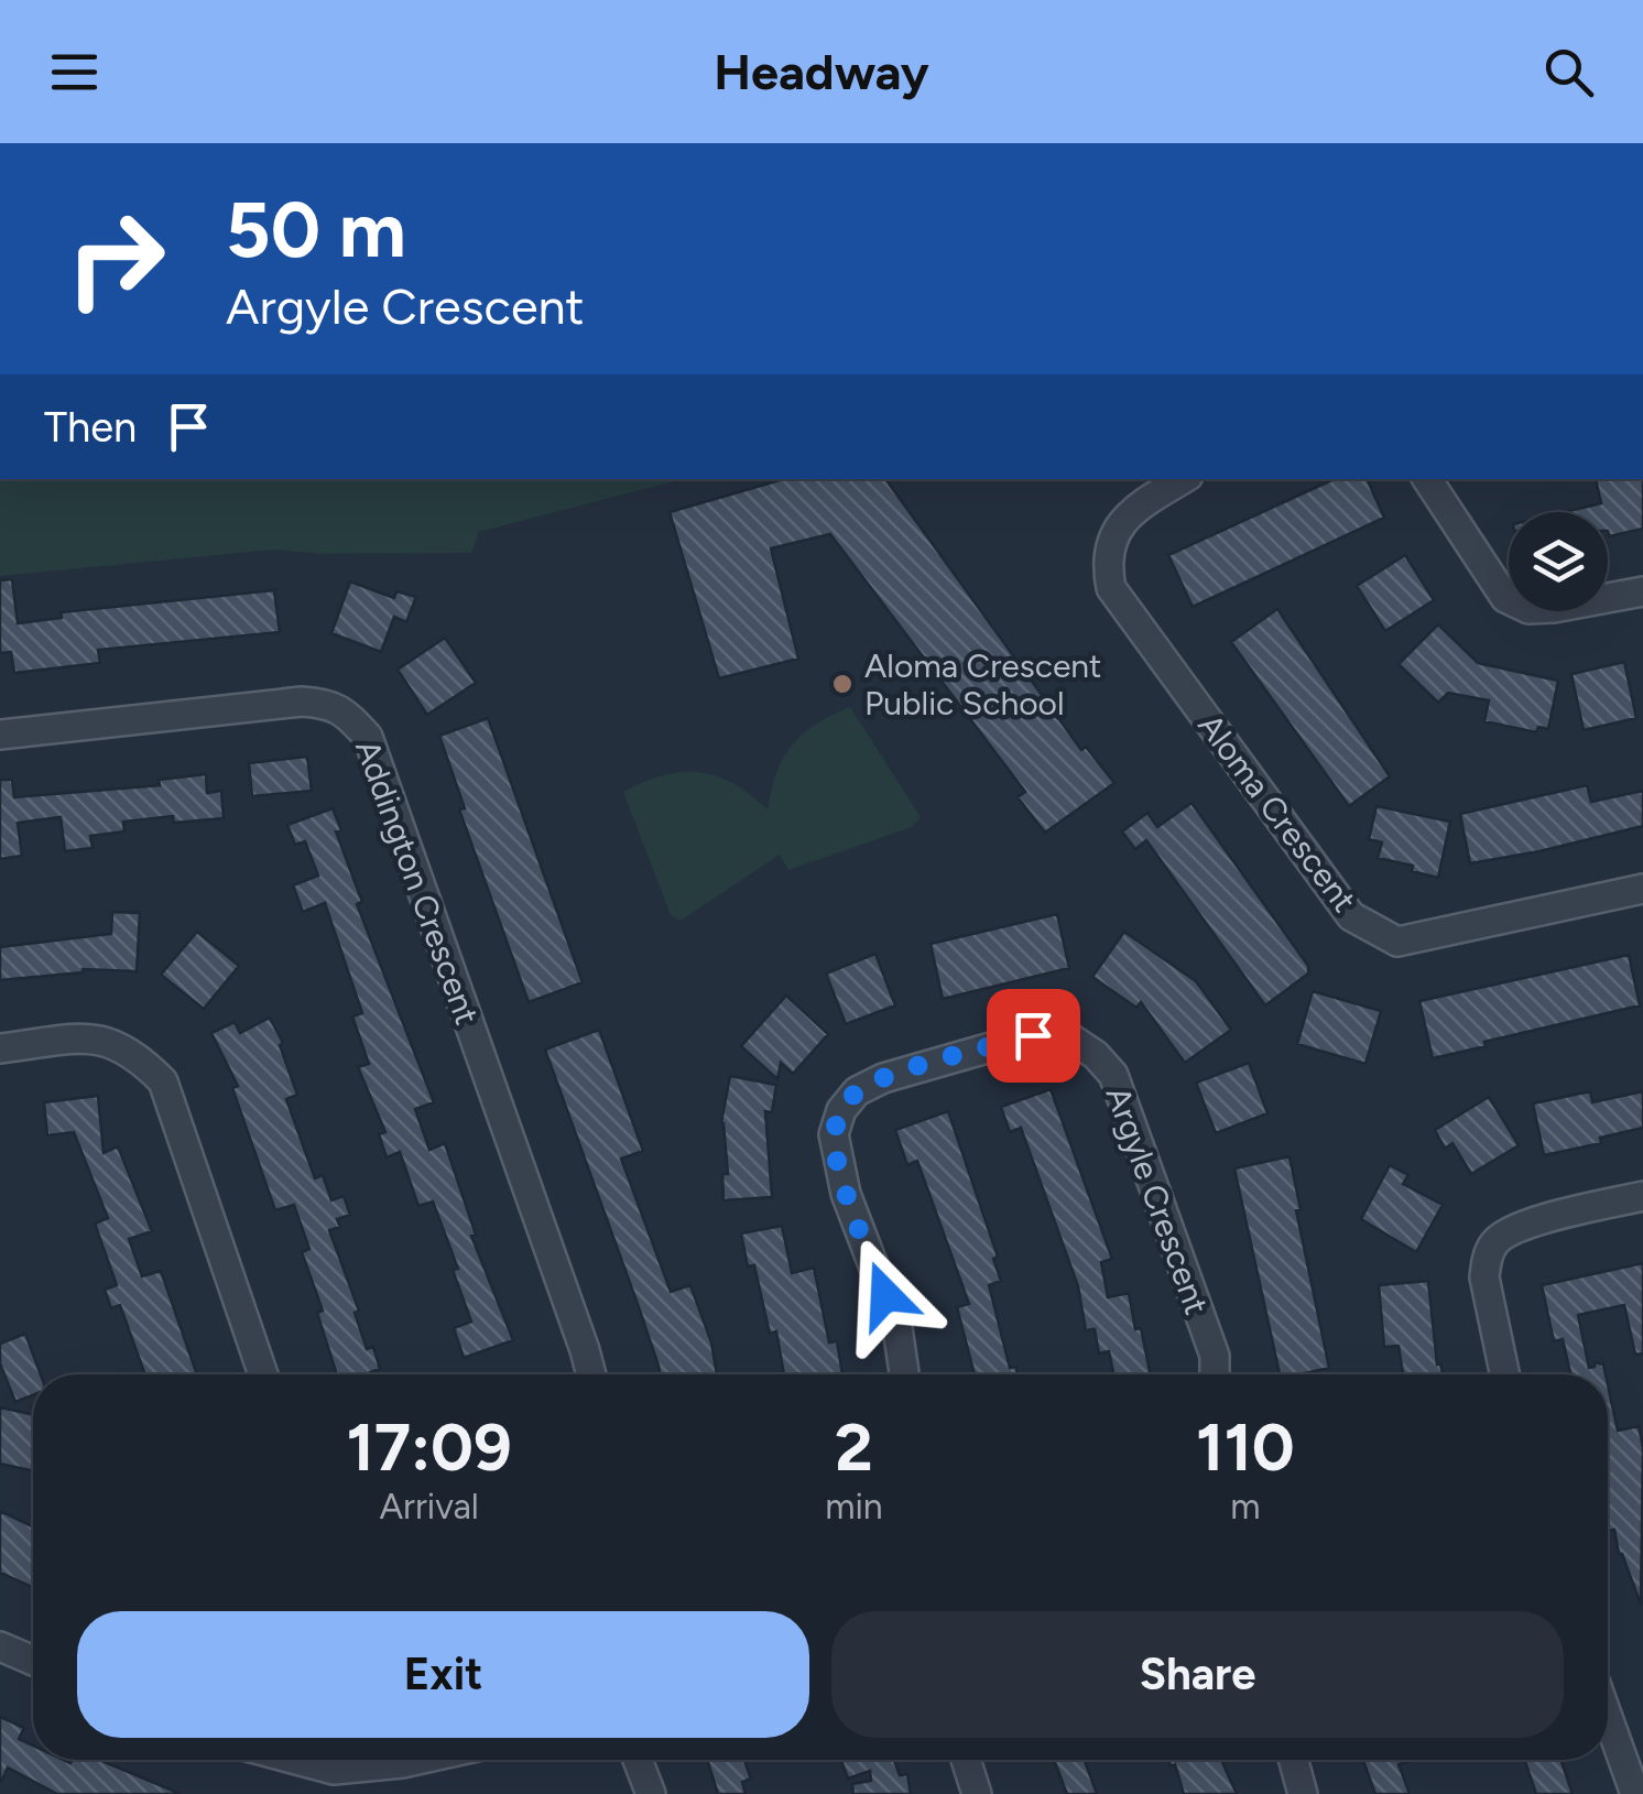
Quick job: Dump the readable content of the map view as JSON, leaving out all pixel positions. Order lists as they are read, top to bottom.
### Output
{
  "streets": {
    "street": ["Aloma Crescent", "Addington Crescent", "Argyle Crescent"]
  },
  "places": ["Aloma Crescent Public School"],
  "page": {
    "header": "Headway",
    "turn": ["50 m", "Argyle Crescent"],
    "then": "Then",
    "eta": [
      "17:09",
      "Arrival",
      "2",
      "min",
      "110",
      "m"
    ],
    "buttons": ["Exit", "Share"]
  }
}
